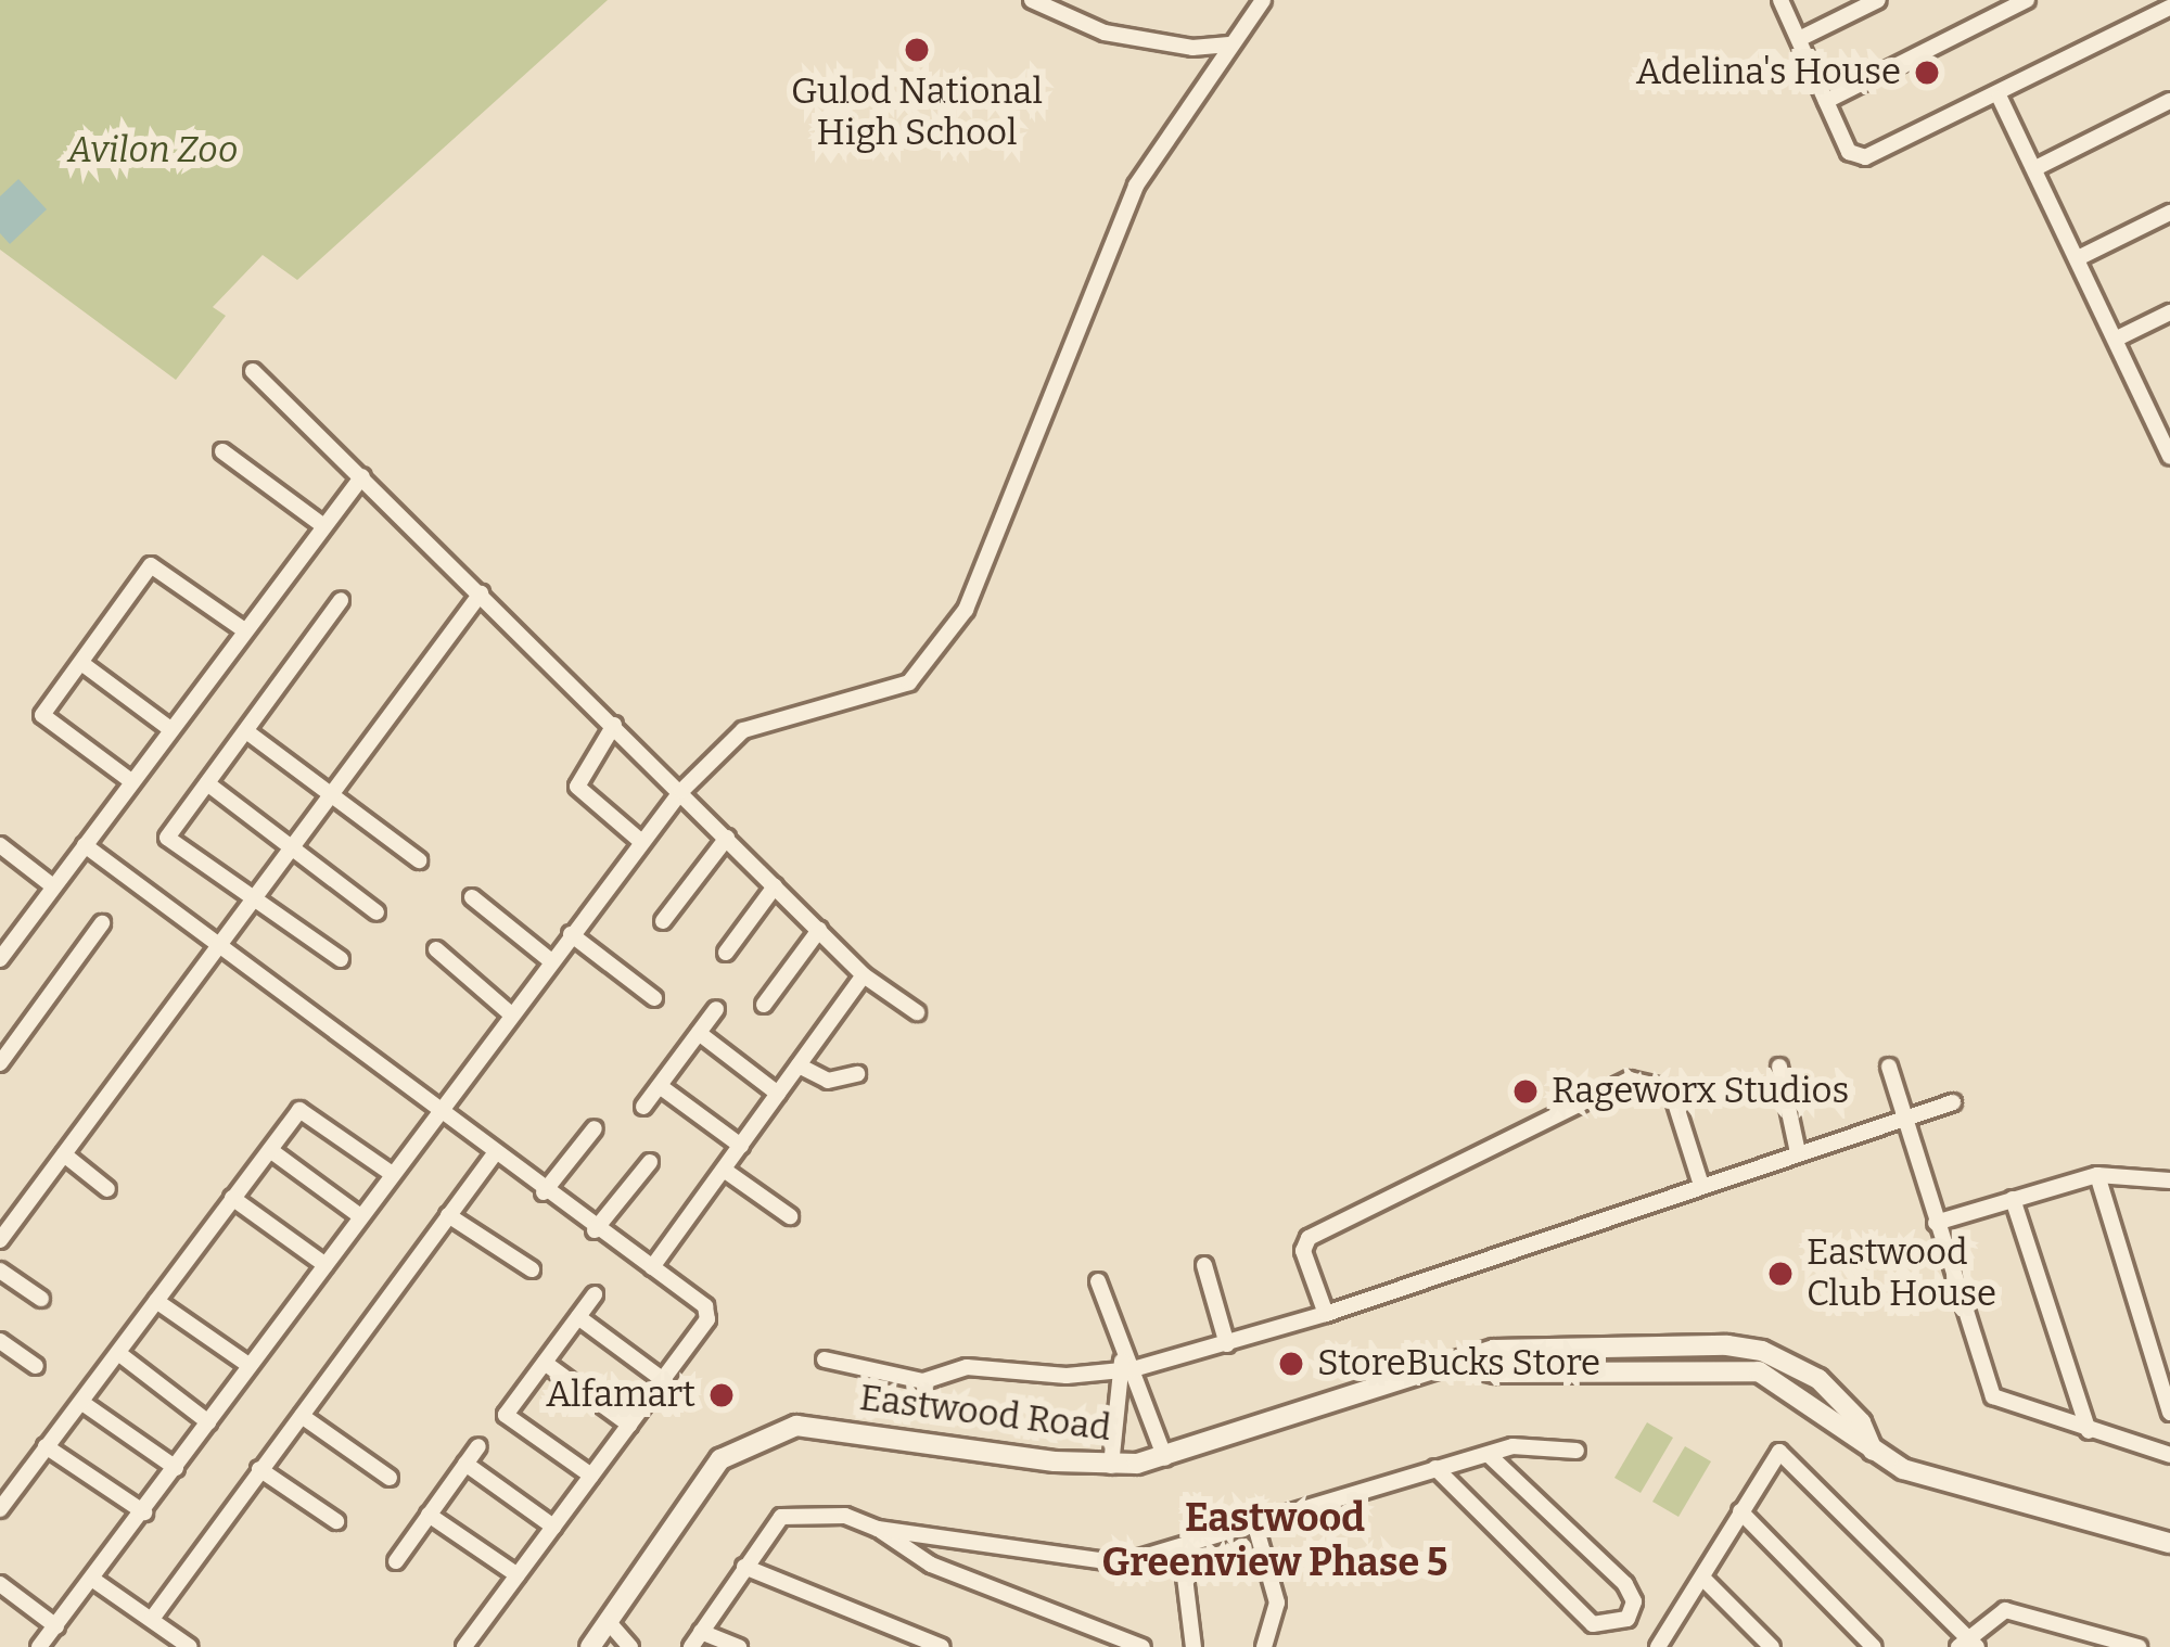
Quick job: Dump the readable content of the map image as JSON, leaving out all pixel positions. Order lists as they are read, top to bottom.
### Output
{
  "streets": {
    "main road": ["Eastwood Road"]
  },
  "districts": ["Eastwood Greenview Phase 5"],
  "parks": ["Avilon Zoo"],
  "places": [
    "Gulod National High School",
    "Adelina's House",
    "Rageworx Studios",
    "Eastwood Club House",
    "StoreBucks Store",
    "Alfamart"
  ]
}
